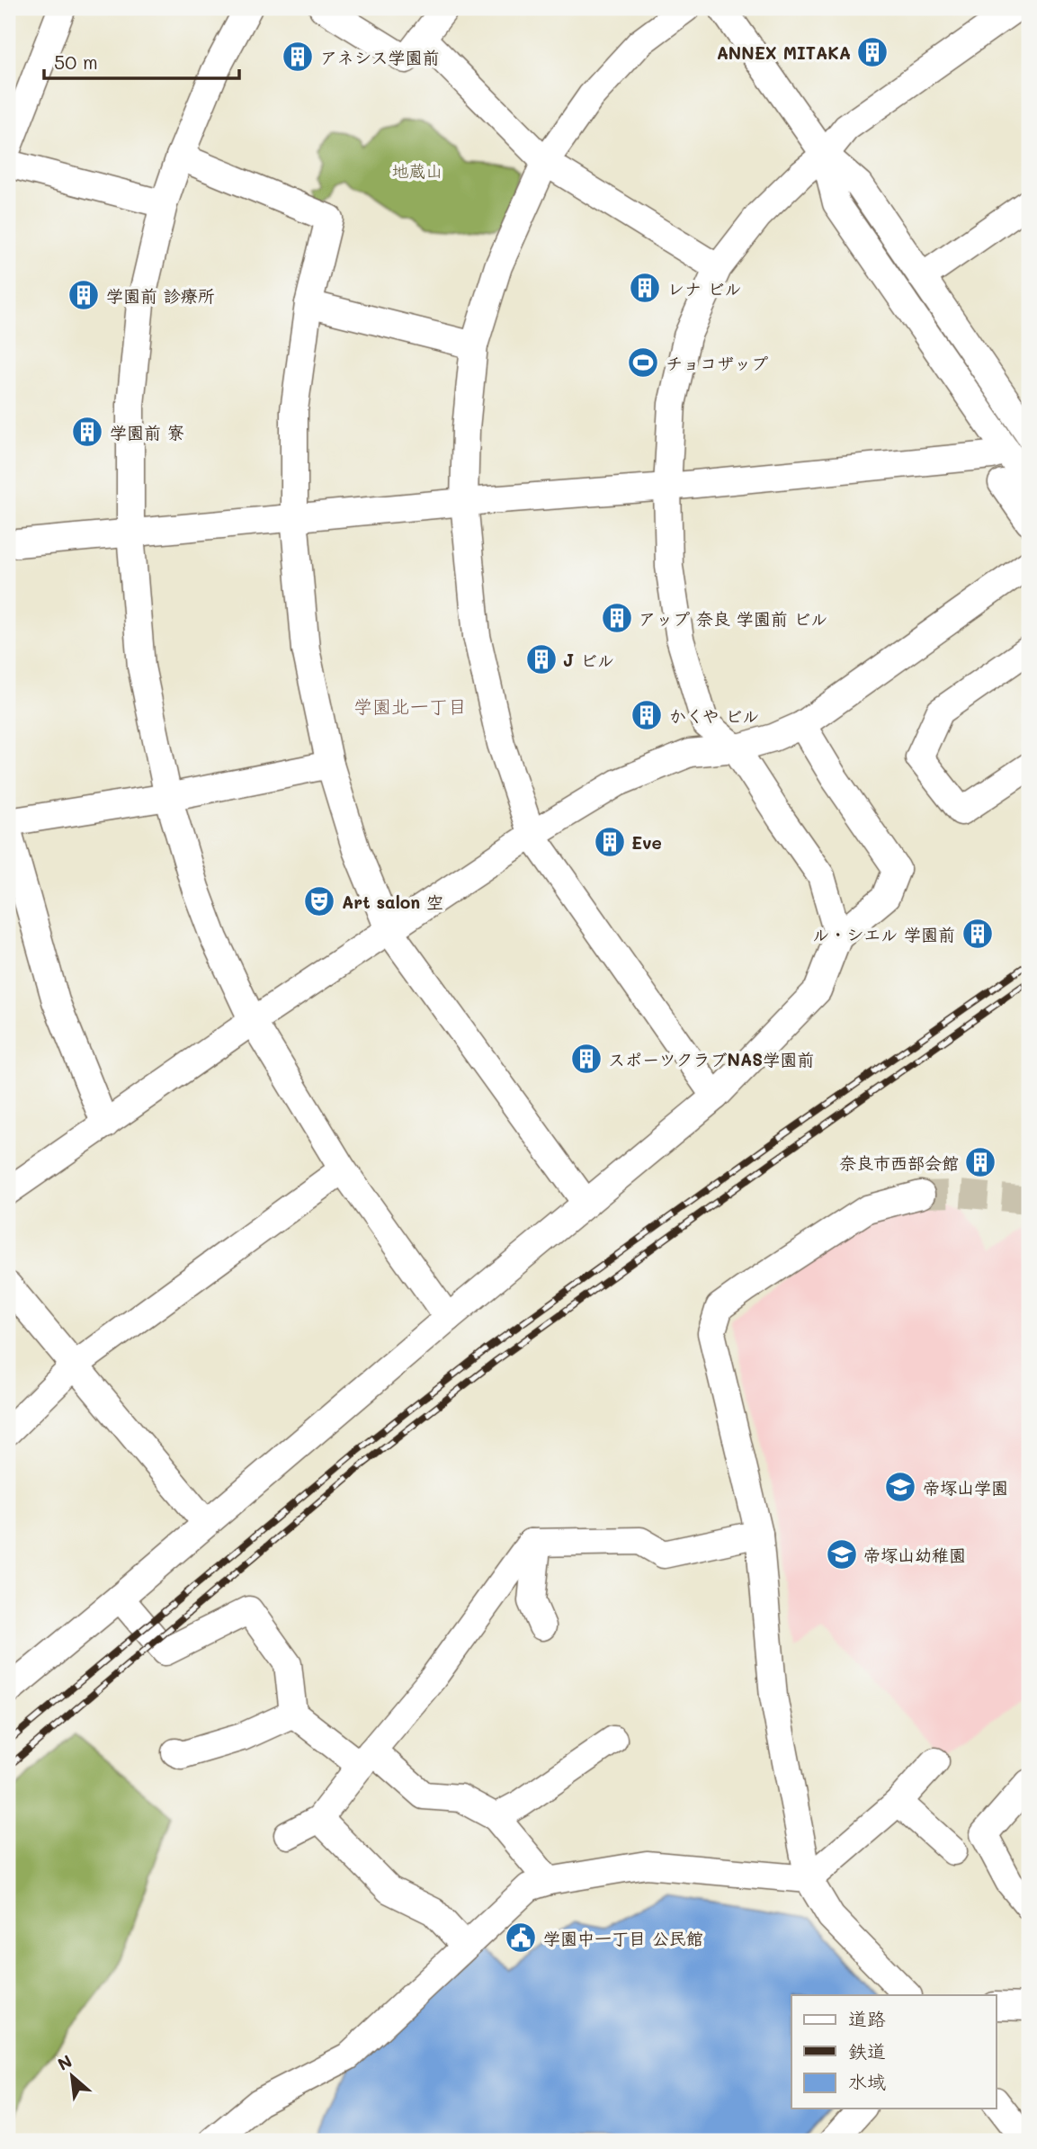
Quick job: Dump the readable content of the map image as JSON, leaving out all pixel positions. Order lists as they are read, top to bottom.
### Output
{
  "districts": ["学園北一丁目"],
  "parks": ["地蔵山"],
  "places": {
    "building": [
      "ANNEX MITAKA",
      "アネシス学園前",
      "レナ ビル",
      "学園前 診療所",
      "学園前 寮",
      "アップ 奈良 学園前 ビル",
      "J ビル",
      "かくや ビル",
      "Eve",
      "ル・シエル 学園前",
      "スポーツクラブNAS学園前",
      "奈良市西部会館"
    ],
    "sports": ["チョコザップ"],
    "theatre": ["Art salon 空"],
    "school or university": ["帝塚山学園", "帝塚山幼稚園"],
    "public building": ["学園中一丁目 公民館"]
  },
  "legend": ["道路", "鉄道", "水域"],
  "scale_bar": "50 m",
  "north": "top left"
}
